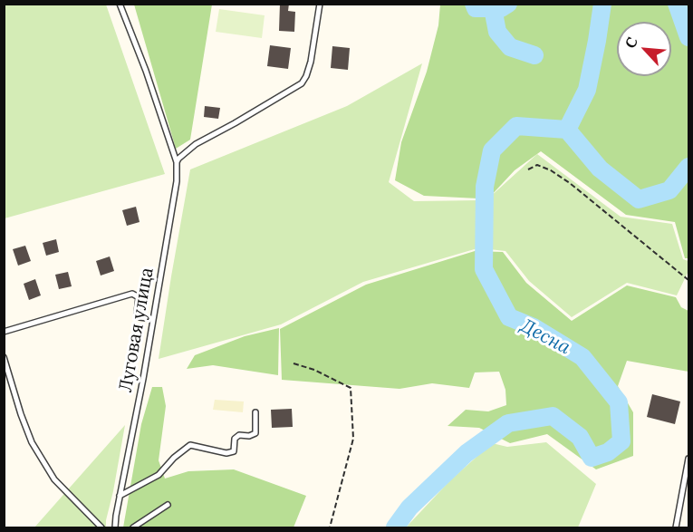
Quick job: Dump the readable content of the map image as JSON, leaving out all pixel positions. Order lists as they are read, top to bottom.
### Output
{
  "streets": {
    "lane": ["Луговая улица"]
  },
  "water": ["Десна"],
  "north": "top left"
}
